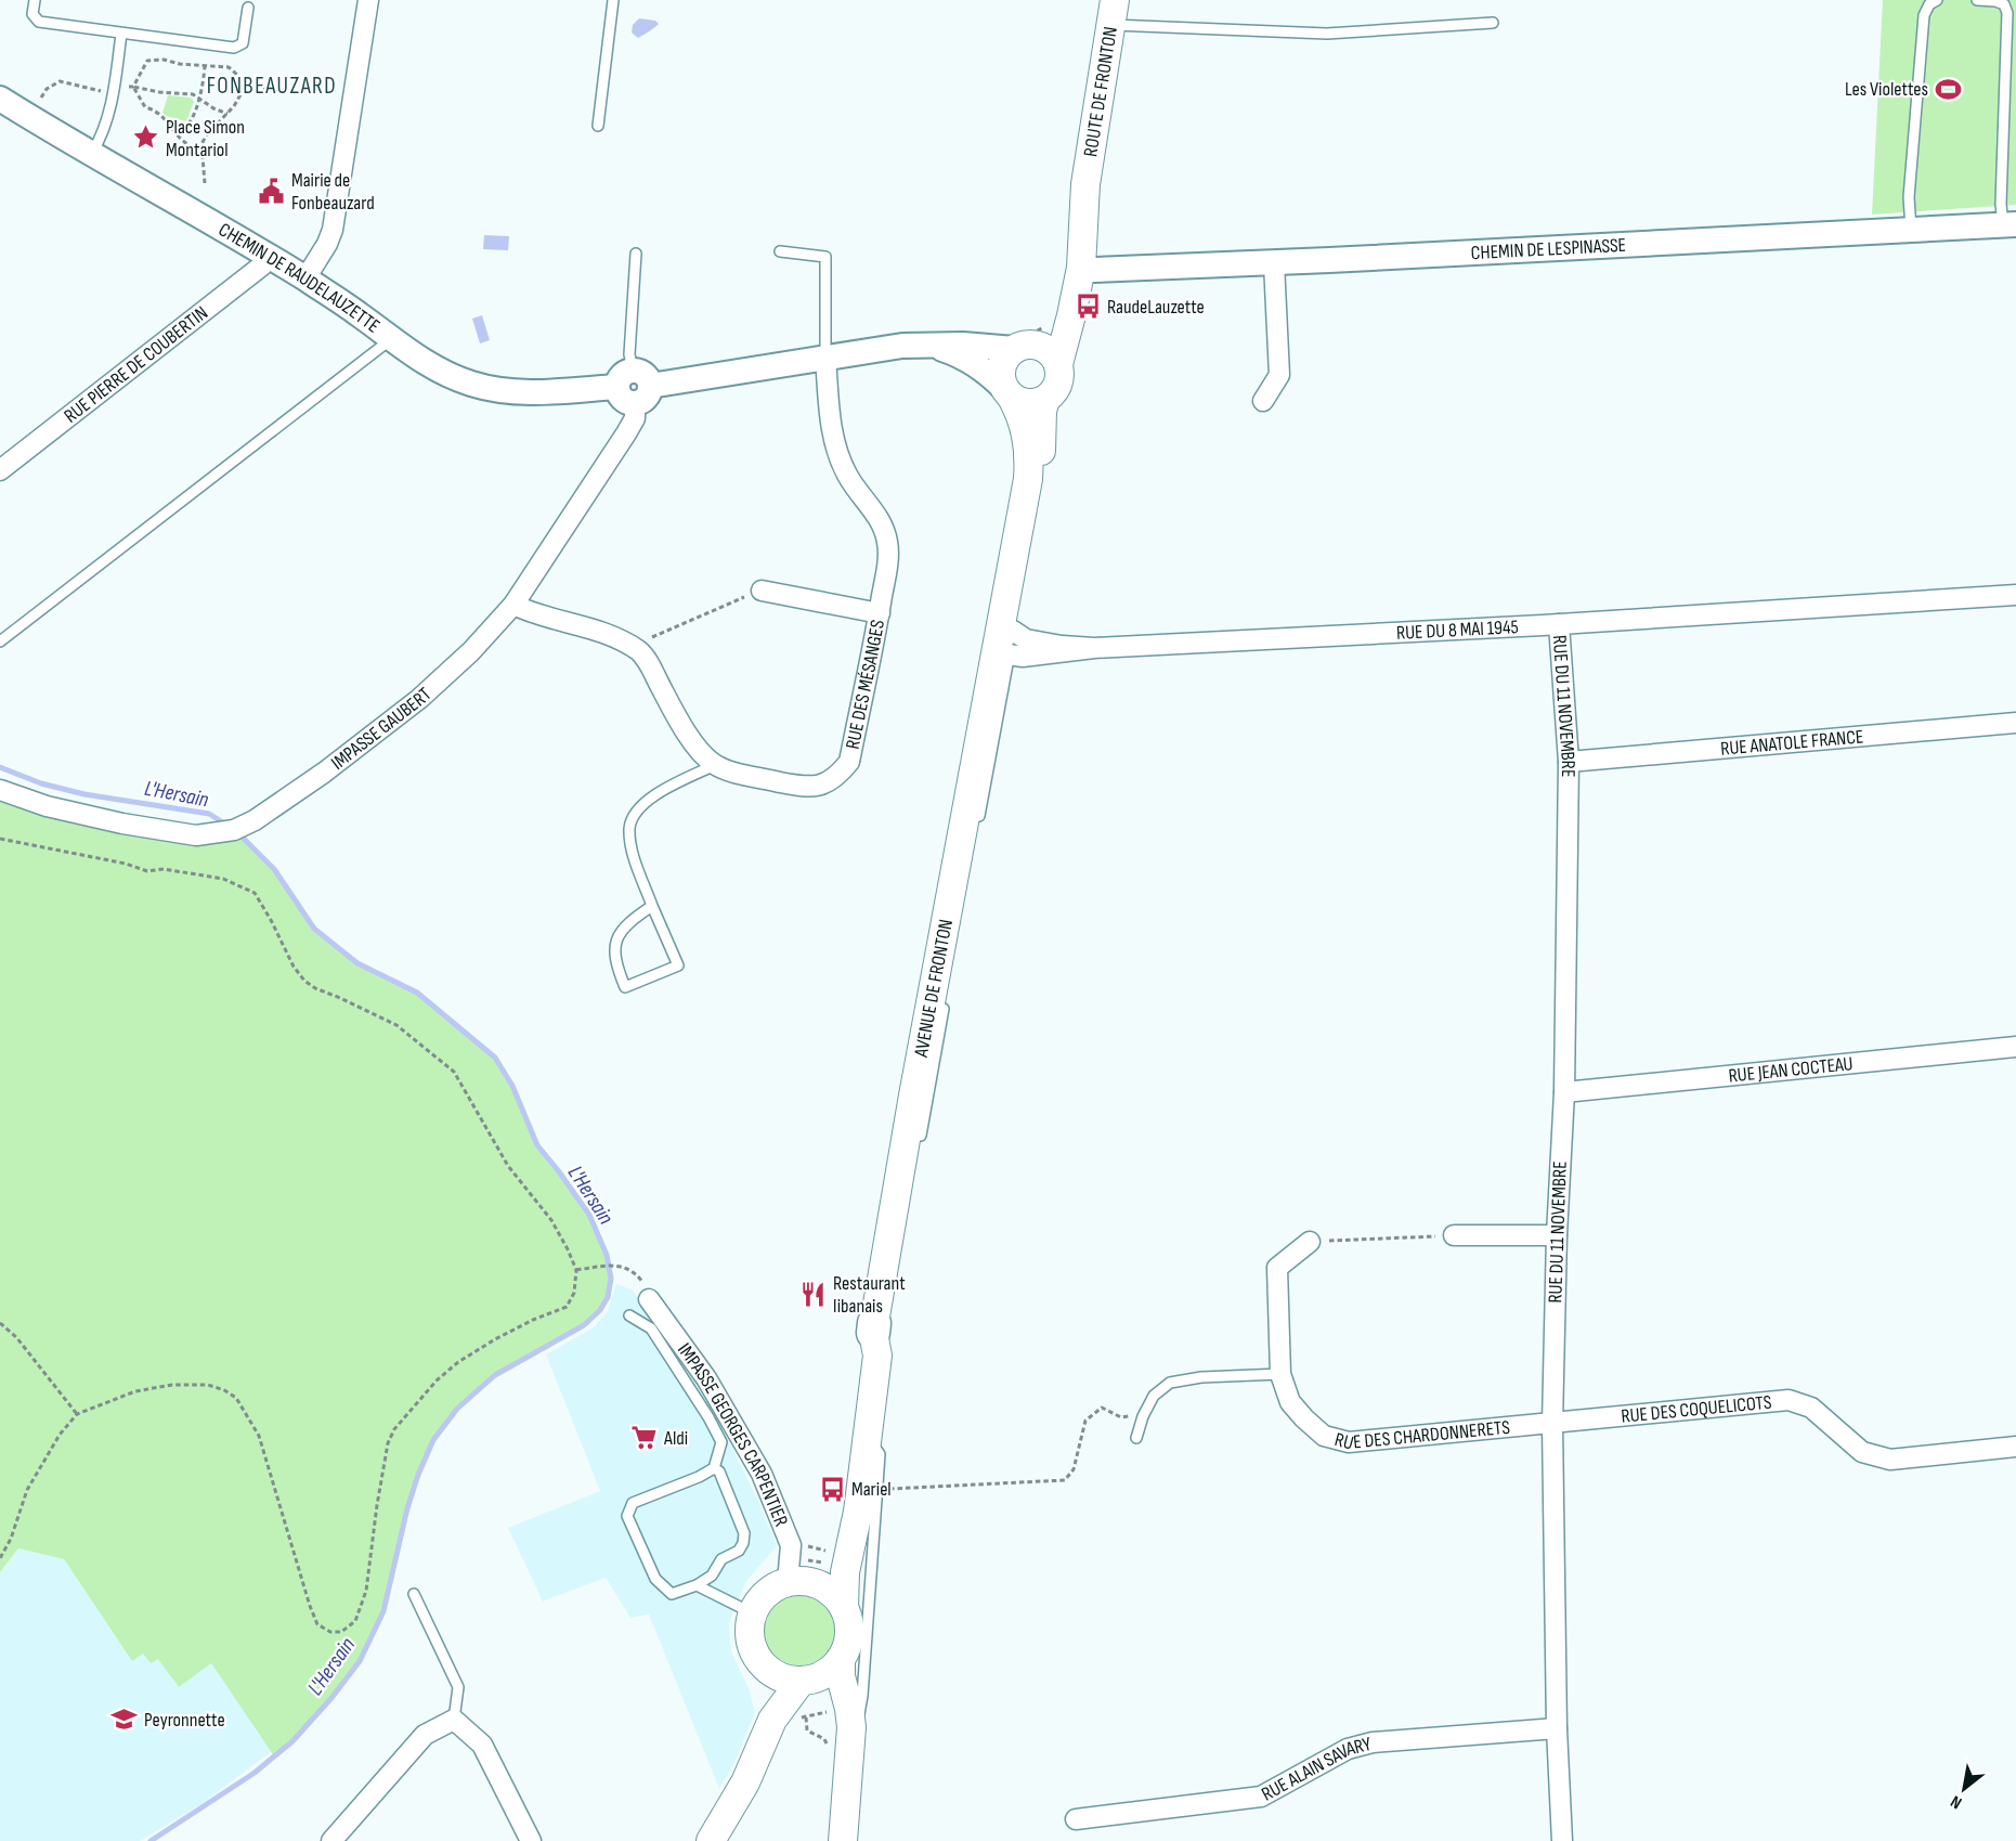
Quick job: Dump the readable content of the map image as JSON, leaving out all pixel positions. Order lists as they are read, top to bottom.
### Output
{
  "streets": {
    "main road": ["ROUTE DE FRONTON", "AVENUE DE FRONTON"],
    "street": [
      "CHEMIN DE LESPINASSE",
      "CHEMIN DE RAUDELAUZETTE",
      "RUE PIERRE DE COUBERTIN",
      "RUE DU 8 MAI 1945",
      "RUE DES MÉSANGES",
      "RUE DU 11 NOVEMBRE",
      "IMPASSE GAUBERT",
      "RUE ANATOLE FRANCE",
      "RUE JEAN COCTEAU",
      "RUE DES COQUELICOTS",
      "RUE DES CHARDONNERETS",
      "IMPASSE GEORGES CARPENTIER",
      "RUE ALAIN SAVARY"
    ]
  },
  "crossings": [
    ["CHEMIN DE RAUDELAUZETTE", "RUE PIERRE DE COUBERTIN"],
    ["CHEMIN DE RAUDELAUZETTE", "RUE DES MÉSANGES"],
    ["CHEMIN DE RAUDELAUZETTE", "IMPASSE GAUBERT"],
    ["CHEMIN DE RAUDELAUZETTE", "AVENUE DE FRONTON"],
    ["RUE DU 8 MAI 1945", "RUE DU 11 NOVEMBRE"],
    ["RUE DU 8 MAI 1945", "AVENUE DE FRONTON"],
    ["RUE DU 11 NOVEMBRE", "RUE ANATOLE FRANCE"],
    ["RUE DU 11 NOVEMBRE", "RUE JEAN COCTEAU"],
    ["RUE DU 11 NOVEMBRE", "RUE DES COQUELICOTS"],
    ["RUE DU 11 NOVEMBRE", "RUE DES CHARDONNERETS"],
    ["RUE DU 11 NOVEMBRE", "RUE ALAIN SAVARY"],
    ["AVENUE DE FRONTON", "IMPASSE GEORGES CARPENTIER"],
    ["RUE DES COQUELICOTS", "RUE DES CHARDONNERETS"]
  ],
  "districts": ["FONBEAUZARD"],
  "water": ["L'Hersain"],
  "places": {
    "sports": ["Les Violettes"],
    "place": ["Place Simon Montariol"],
    "public building": ["Mairie de Fonbeauzard"],
    "bus stop": ["RaudeLauzette", "Mariel"],
    "restaurant": ["Restaurant libanais"],
    "supermarket": ["Aldi"],
    "school or university": ["Peyronnette"]
  },
  "north": "bottom left"
}
